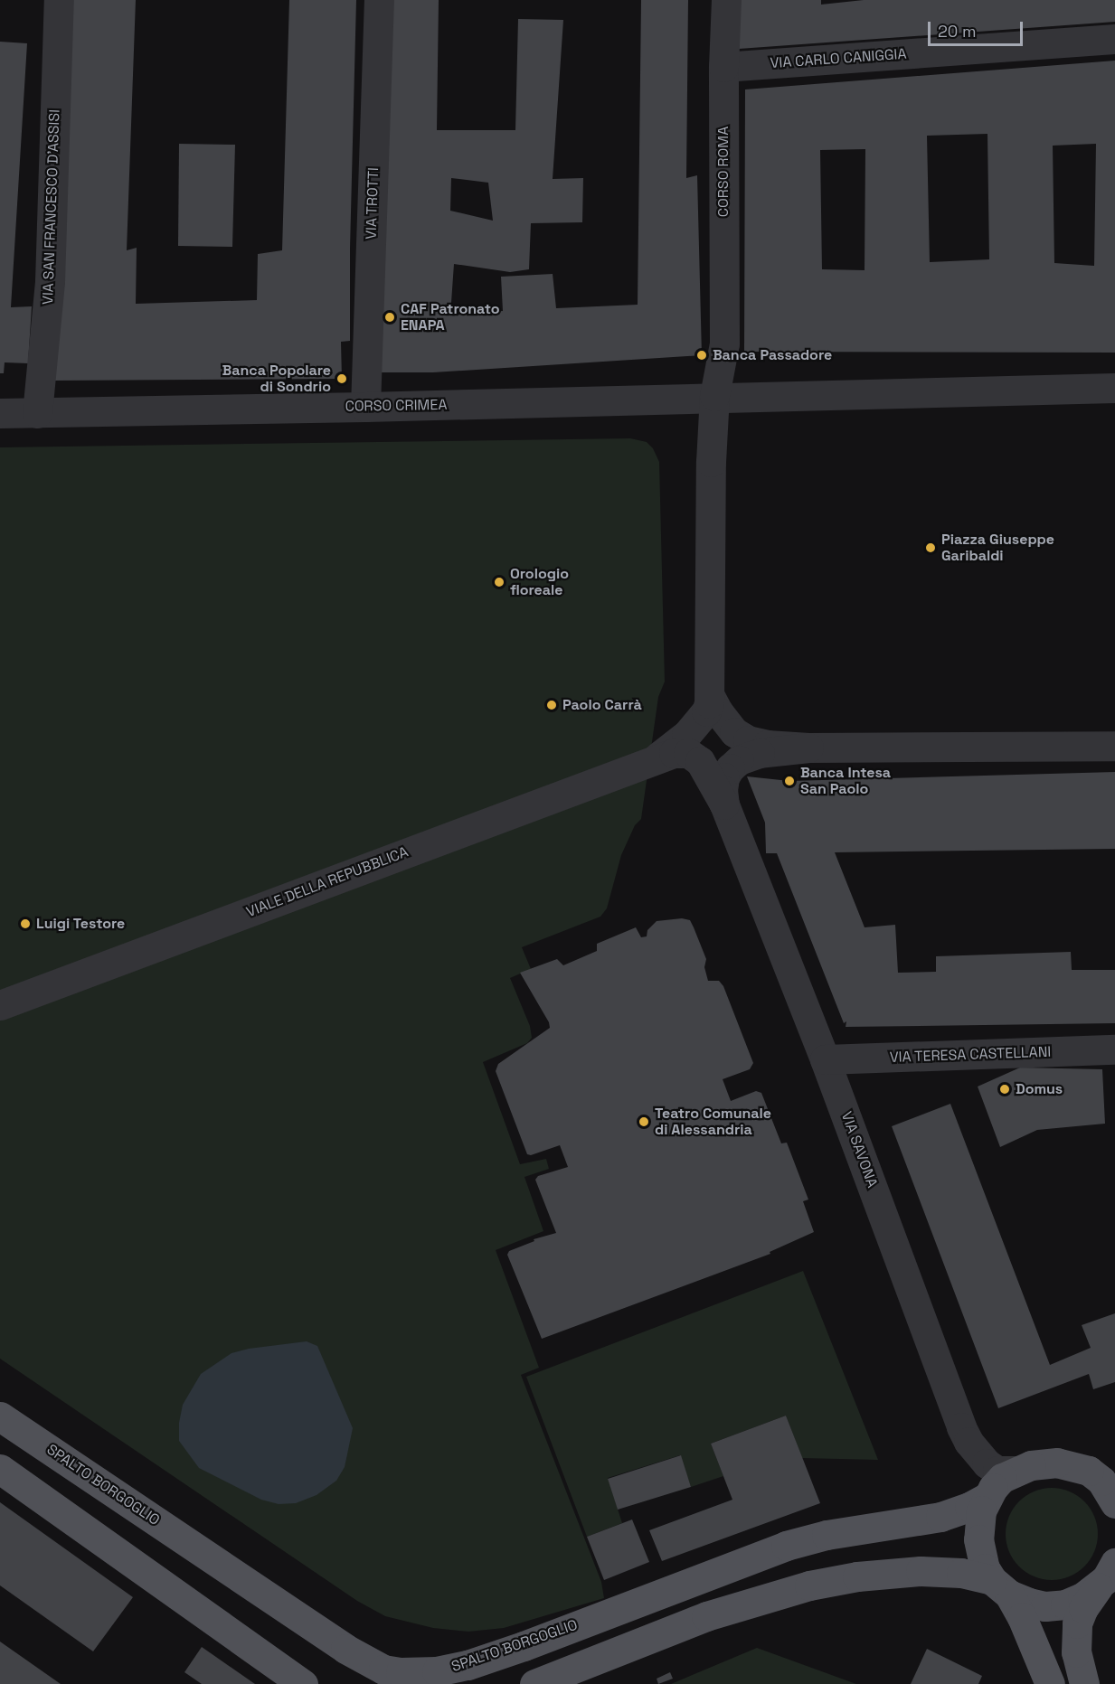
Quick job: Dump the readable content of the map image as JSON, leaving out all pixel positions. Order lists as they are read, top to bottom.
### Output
{
  "streets": {
    "main road": ["SPALTO BORGOGLIO"],
    "street": [
      "VIA CARLO CANIGGIA",
      "CORSO ROMA",
      "VIA TROTTI",
      "VIA SAN FRANCESCO D'ASSISI",
      "CORSO CRIMEA",
      "VIALE DELLA REPUBBLICA",
      "VIA TERESA CASTELLANI",
      "VIA SAVONA"
    ]
  },
  "crossings": [
    ["VIA CARLO CANIGGIA", "CORSO ROMA"],
    ["CORSO ROMA", "CORSO CRIMEA"],
    ["VIA TROTTI", "CORSO CRIMEA"],
    ["VIA SAN FRANCESCO D'ASSISI", "CORSO CRIMEA"],
    ["VIA TERESA CASTELLANI", "VIA SAVONA"]
  ],
  "places": [
    "CAF Patronato ENAPA",
    "Banca Passadore",
    "Banca Popolare di Sondrio",
    "Piazza Giuseppe Garibaldi",
    "Orologio floreale",
    "Paolo Carrà",
    "Banca Intesa San Paolo",
    "Luigi Testore",
    "Domus",
    "Teatro Comunale di Alessandria"
  ],
  "scale_bar": "20 m"
}
